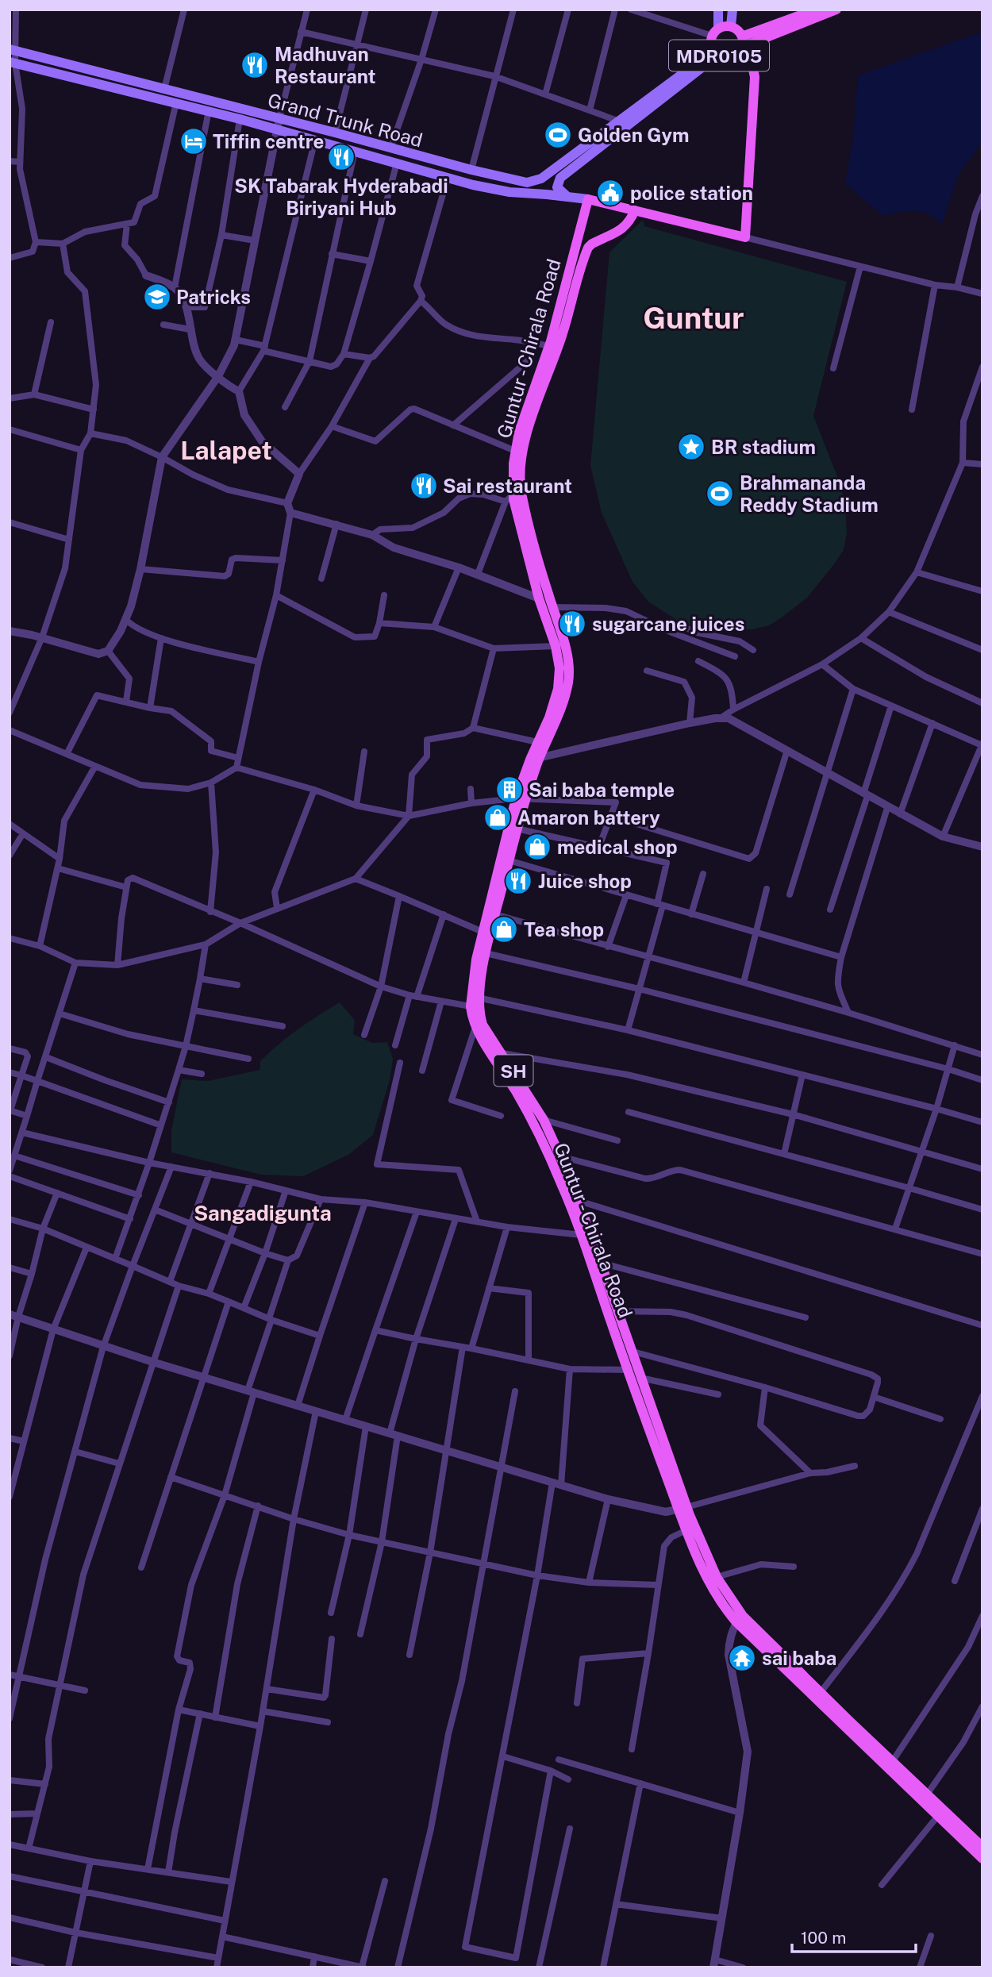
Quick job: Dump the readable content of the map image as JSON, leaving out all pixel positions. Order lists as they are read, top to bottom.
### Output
{
  "streets": {
    "main road": [
      "MDR0105",
      "Grand Trunk Road",
      "Guntur - Chirala Road",
      "SH"
    ]
  },
  "crossings": [
    ["MDR0105", "Grand Trunk Road"],
    ["Grand Trunk Road", "Guntur - Chirala Road"]
  ],
  "districts": ["Guntur", "Lalapet", "Sangadigunta"],
  "places": {
    "restaurant": [
      "Madhuvan Restaurant",
      "SK Tabarak Hyderabadi Biriyani Hub",
      "Sai restaurant",
      "sugarcane juices",
      "Juice shop"
    ],
    "sports": ["Golden Gym", "Brahmananda Reddy Stadium"],
    "hotel": ["Tiffin centre"],
    "public building": ["police station"],
    "school or university": ["Patricks"],
    "place": ["BR stadium"],
    "building": ["Sai baba temple"],
    "shop": ["Amaron battery", "medical shop", "Tea shop"],
    "temple": ["sai baba"]
  },
  "scale_bar": "100 m"
}
